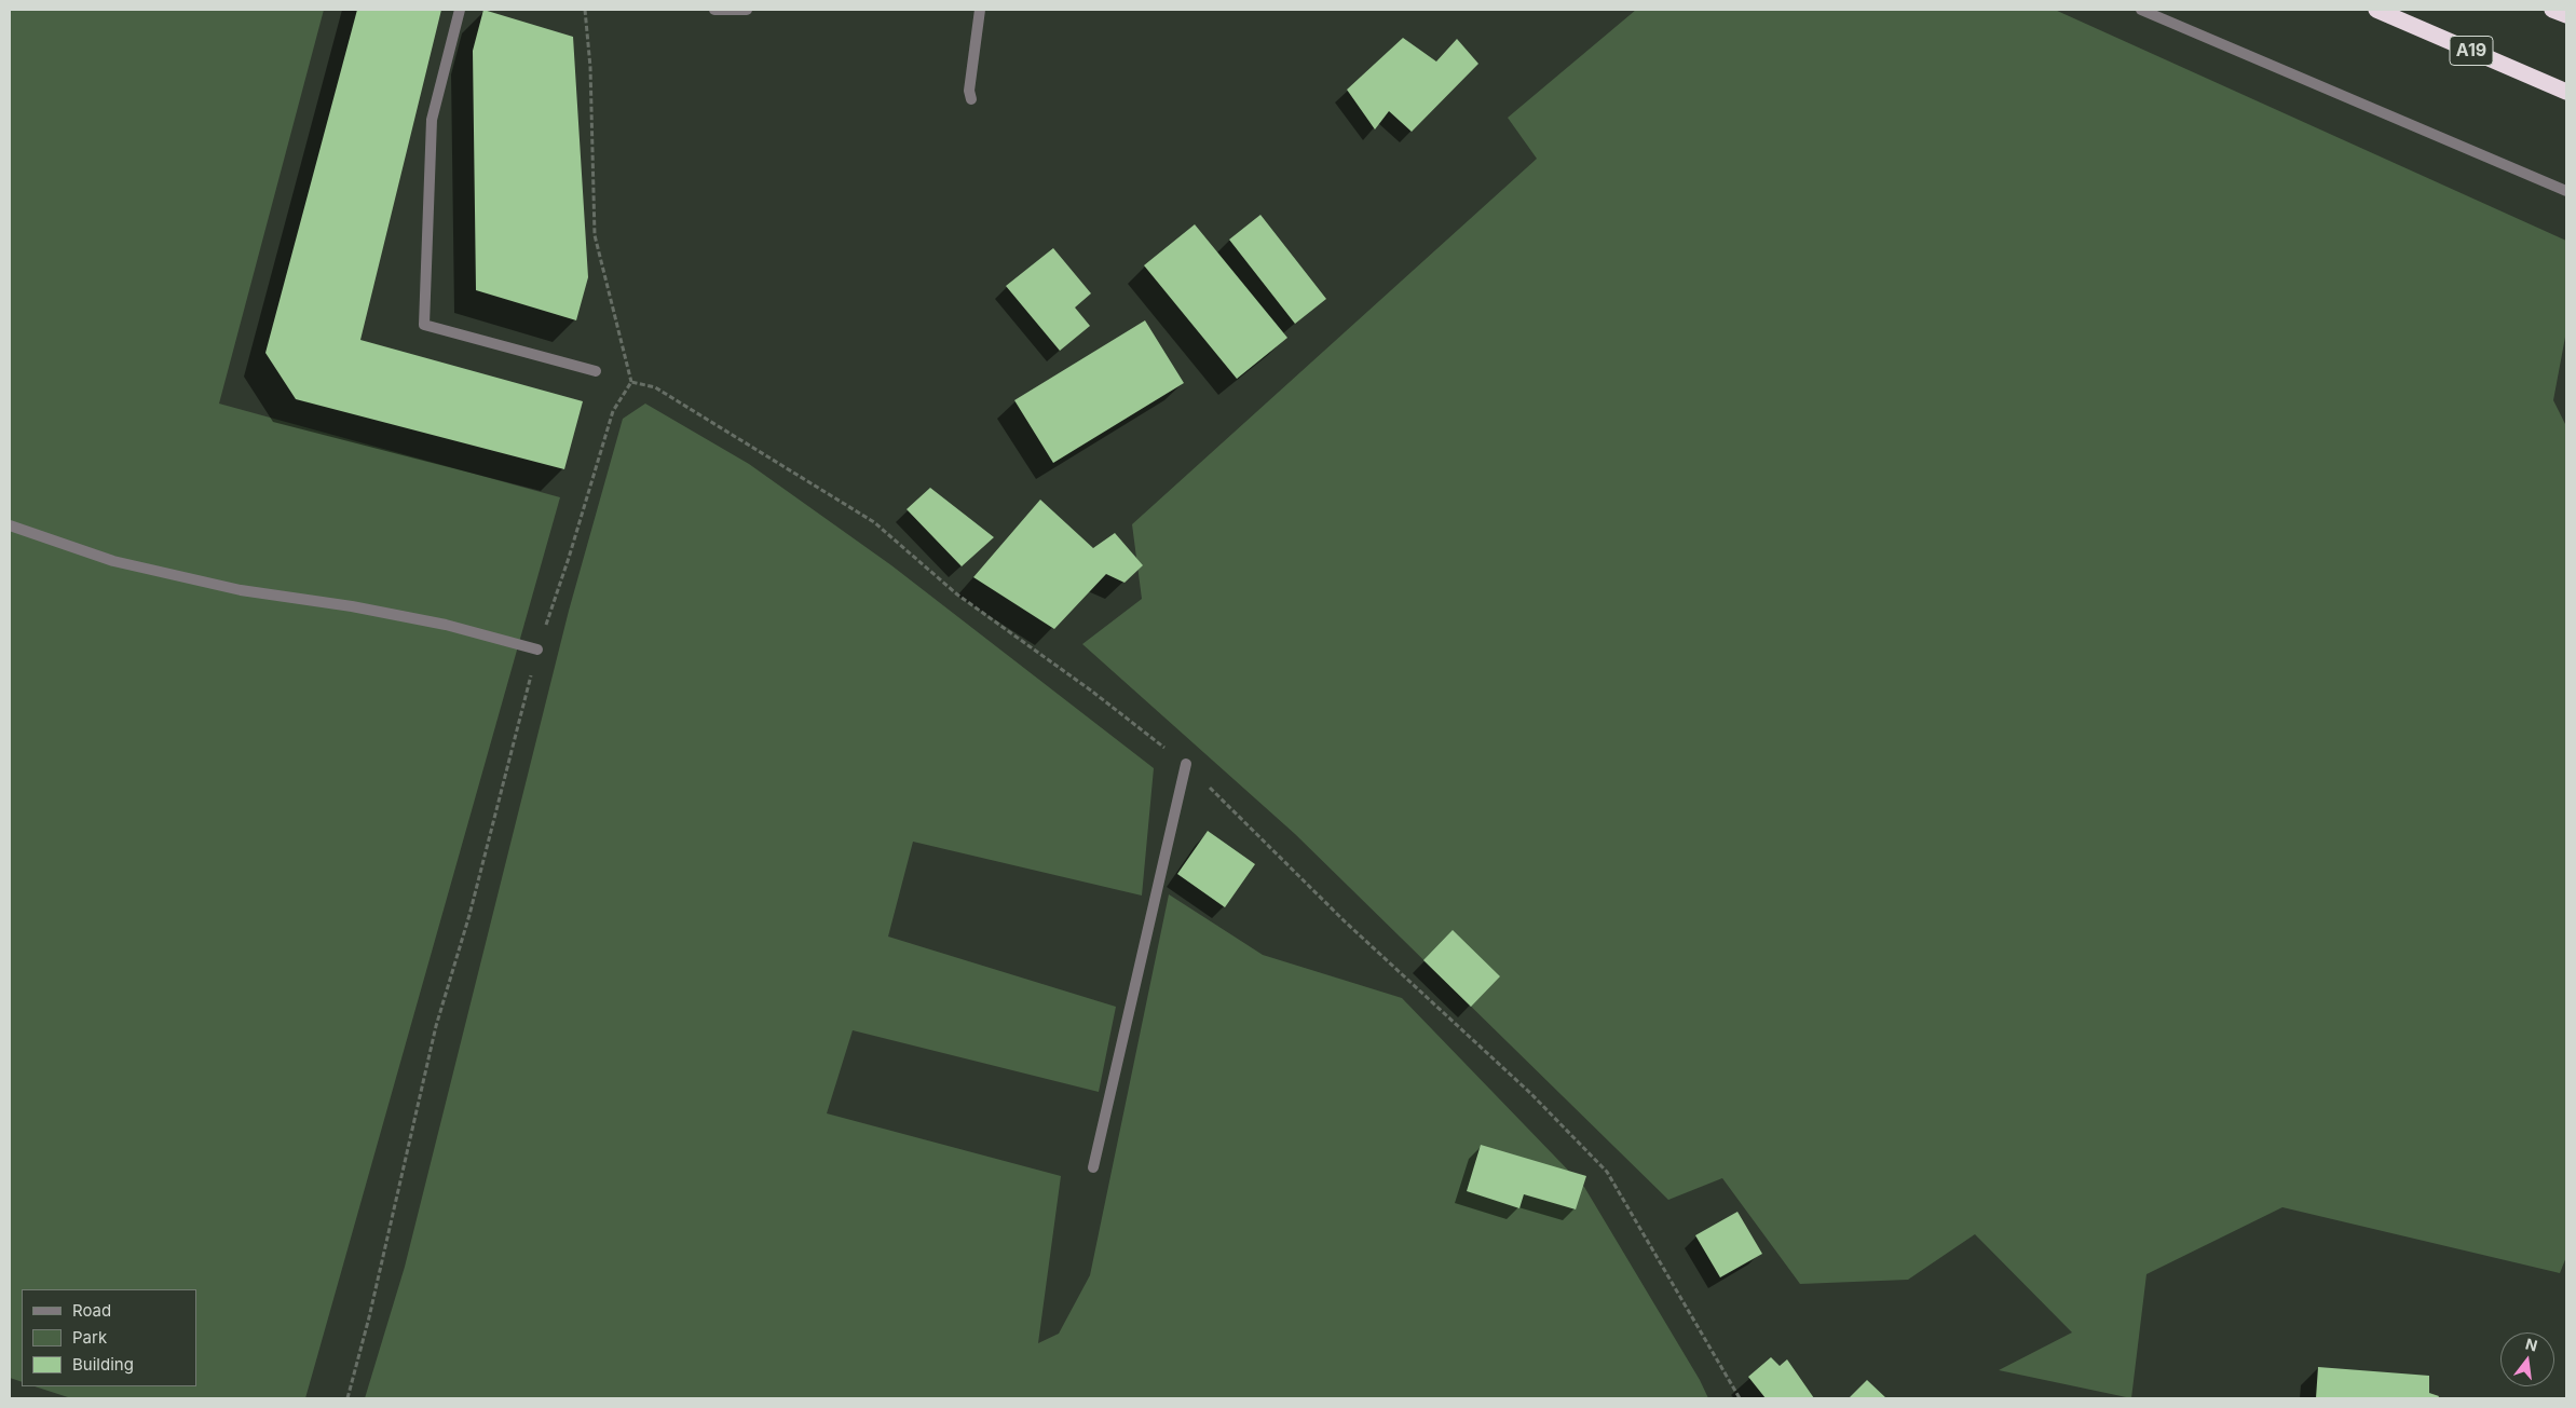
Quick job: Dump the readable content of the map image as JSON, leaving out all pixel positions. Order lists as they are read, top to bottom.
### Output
{
  "streets": {
    "highway": ["A19"]
  },
  "legend": ["Road", "Park", "Building"],
  "north": "top"
}
